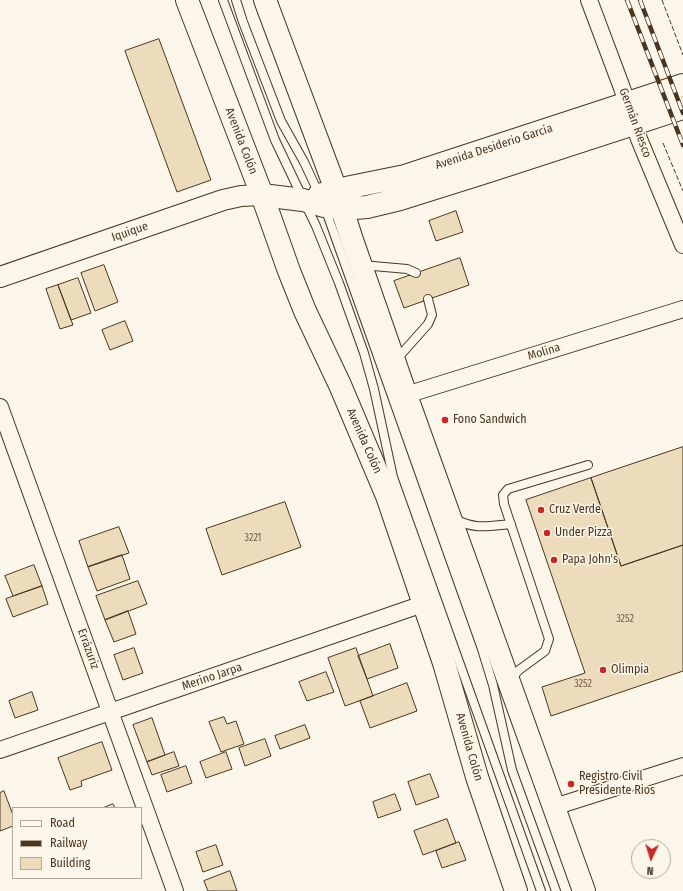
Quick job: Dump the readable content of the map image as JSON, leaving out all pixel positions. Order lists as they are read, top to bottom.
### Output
{
  "streets": {
    "main road": ["Avenida Colón", "Avenida Desiderio García"],
    "street": [
      "Germán Riesco",
      "Iquique",
      "Molina",
      "Errázuriz",
      "Merino Jarpa"
    ]
  },
  "crossings": [
    ["Germán Riesco", "Avenida Desiderio García"],
    ["Avenida Colón", "Avenida Desiderio García"],
    ["Avenida Colón", "Iquique"],
    ["Avenida Colón", "Merino Jarpa"],
    ["Avenida Desiderio García", "Iquique"],
    ["Errázuriz", "Merino Jarpa"]
  ],
  "places": [
    "Fono Sandwich",
    "Cruz Verde",
    "Under Pizza",
    "Papa John's",
    "Olimpia",
    "Registro Civil Presidente Rios"
  ],
  "house_numbers": ["3221", "3252", "3252"],
  "legend": ["Road", "Railway", "Building"],
  "north": "bottom"
}
